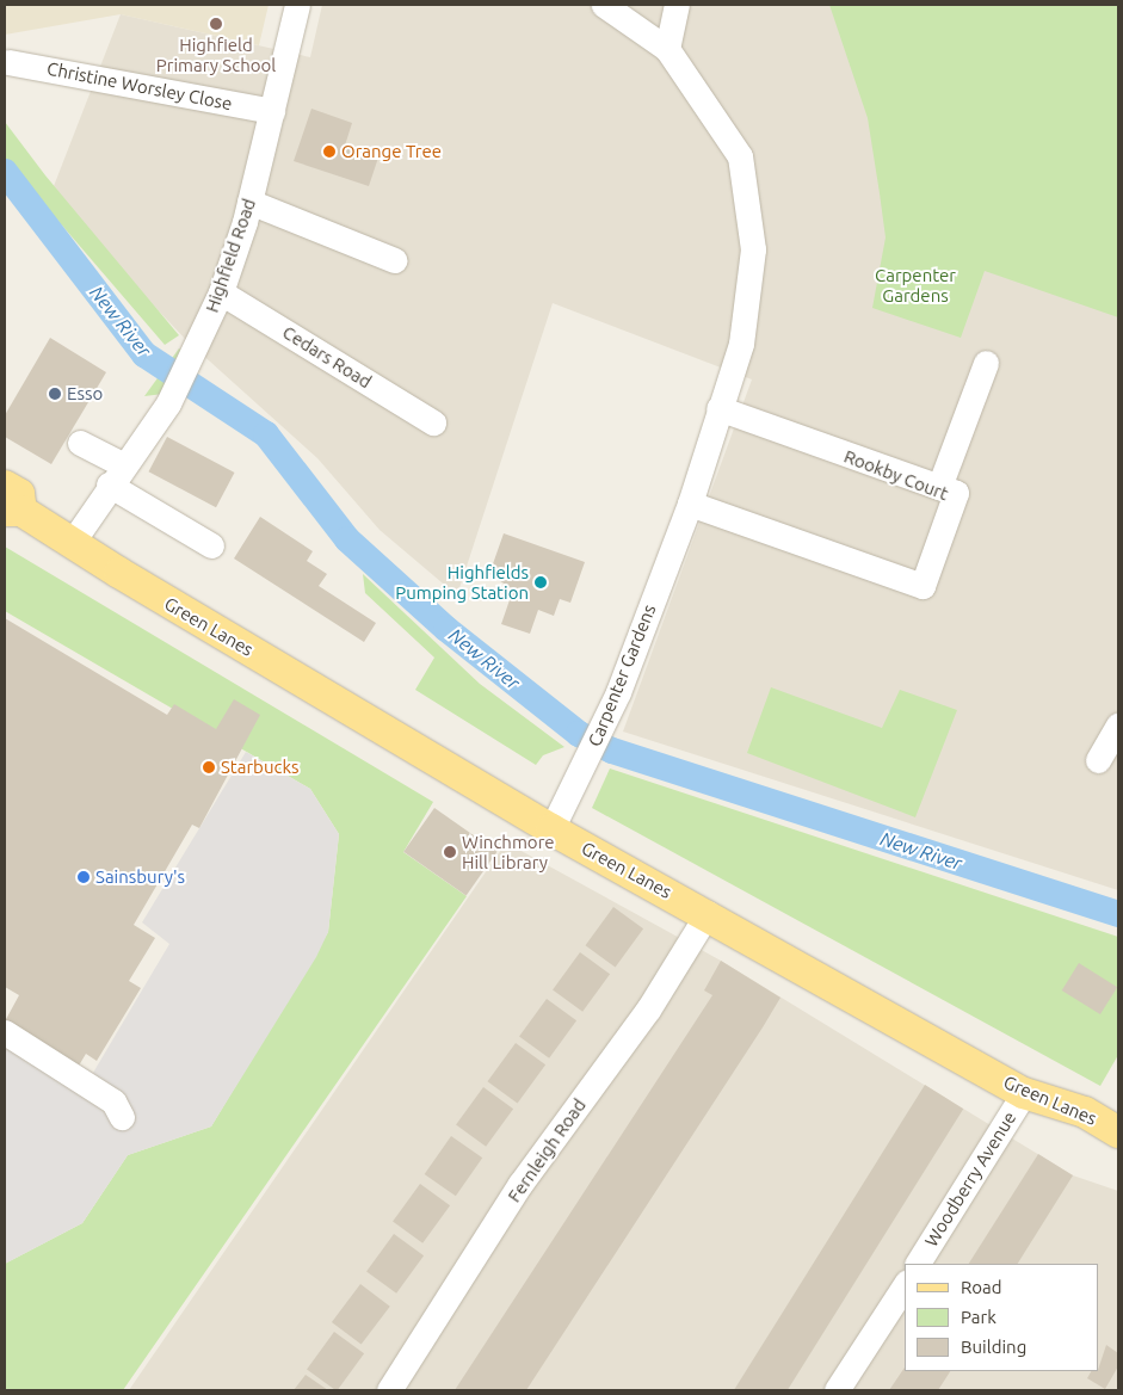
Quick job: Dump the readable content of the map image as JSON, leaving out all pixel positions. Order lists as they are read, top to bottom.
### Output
{
  "streets": {
    "main road": ["Green Lanes"],
    "street": [
      "Christine Worsley Close",
      "Highfield Road",
      "Cedars Road",
      "Rookby Court",
      "Carpenter Gardens",
      "Fernleigh Road",
      "Woodberry Avenue"
    ]
  },
  "crossings": [
    ["Christine Worsley Close", "Highfield Road"],
    ["Highfield Road", "Cedars Road"],
    ["Highfield Road", "Green Lanes"],
    ["Rookby Court", "Carpenter Gardens"],
    ["Green Lanes", "Carpenter Gardens"],
    ["Green Lanes", "Fernleigh Road"],
    ["Green Lanes", "Woodberry Avenue"]
  ],
  "water": ["New River"],
  "parks": ["Carpenter Gardens"],
  "places": [
    "Highfield Primary School",
    "Orange Tree",
    "Esso",
    "Highfields Pumping Station",
    "Starbucks",
    "Winchmore Hill Library",
    "Sainsbury's"
  ],
  "legend": ["Road", "Park", "Building"]
}
